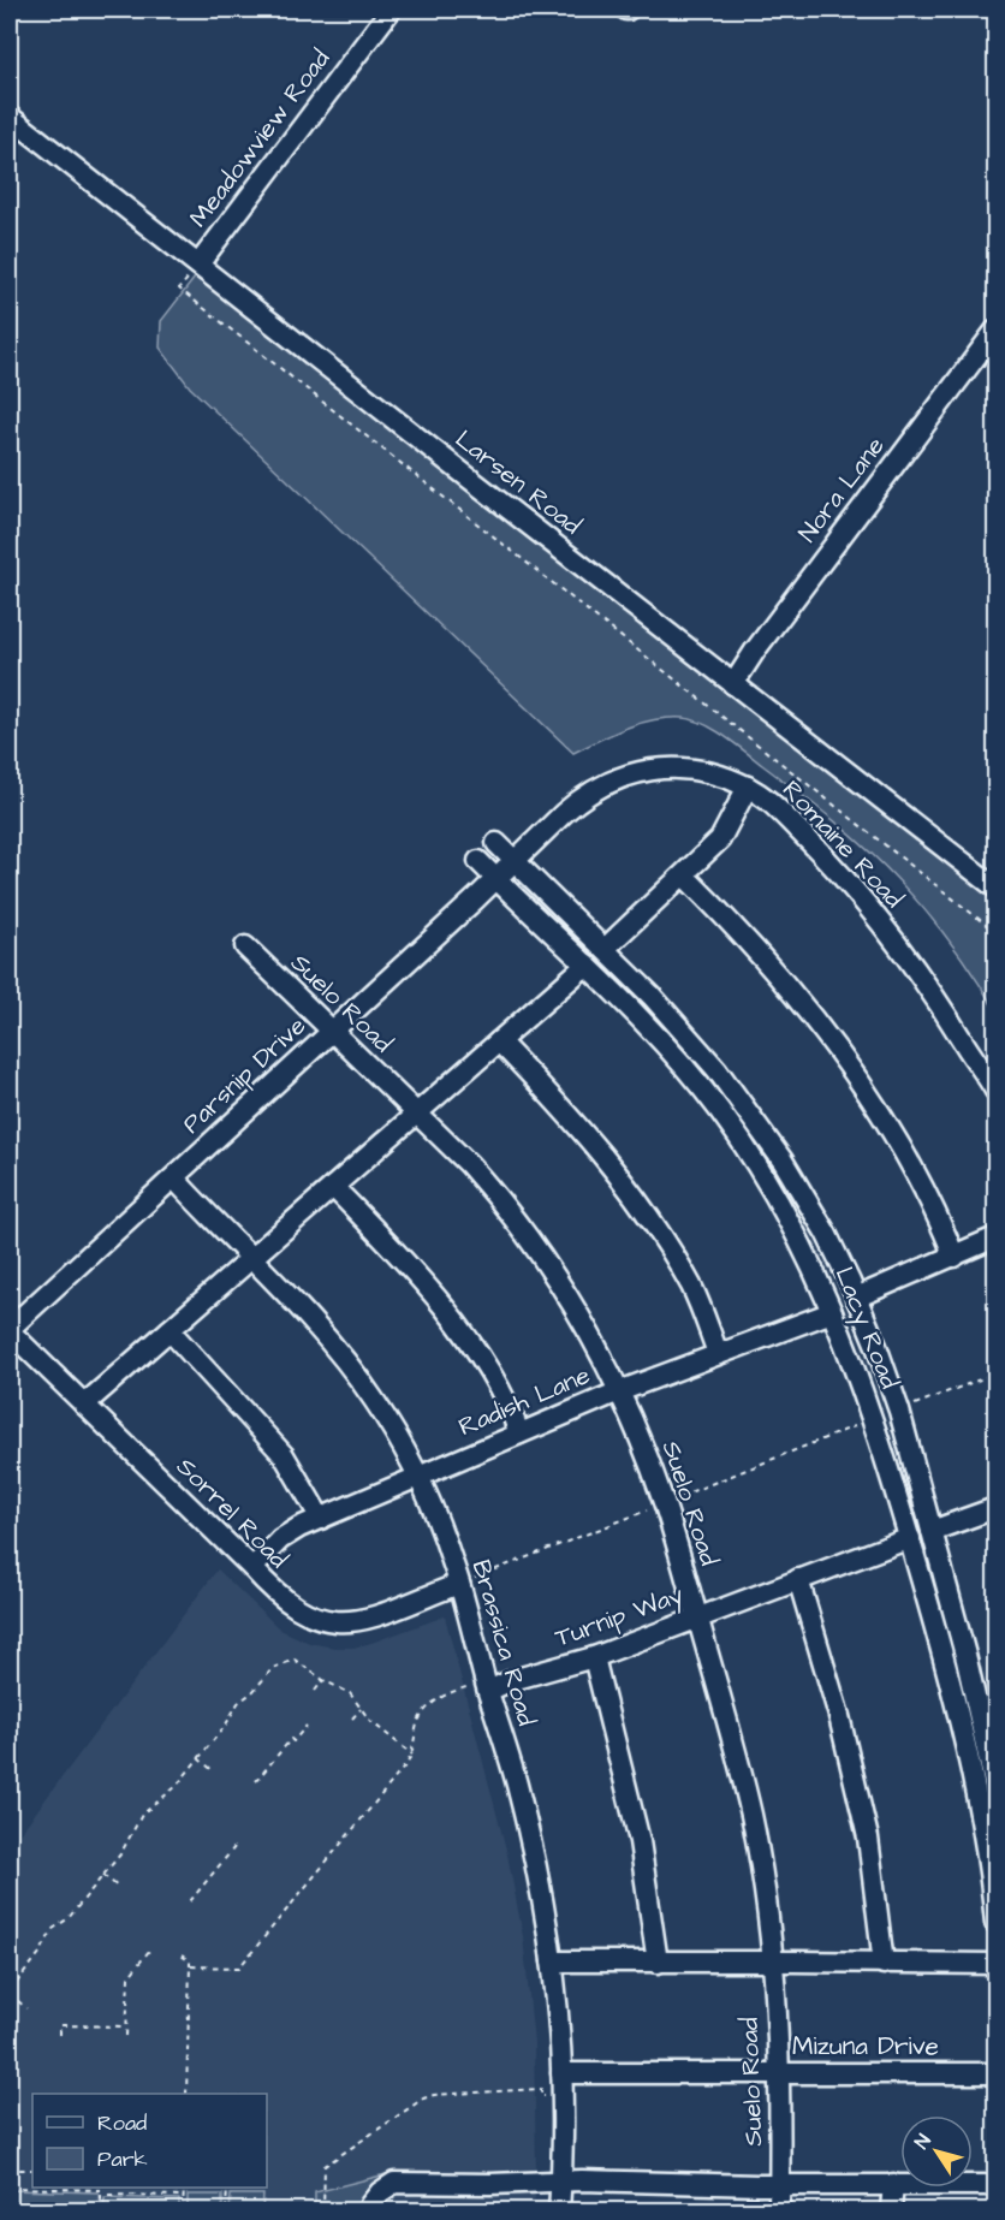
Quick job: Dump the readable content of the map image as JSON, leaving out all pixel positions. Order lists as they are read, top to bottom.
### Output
{
  "streets": {
    "street": [
      "Meadowview Road",
      "Larsen Road",
      "Nora Lane",
      "Romaine Road",
      "Suelo Road",
      "Parsnip Drive",
      "Lacy Road",
      "Radish Lane",
      "Sorrel Road",
      "Turnip Way",
      "Brassica Road",
      "Mizuna Drive"
    ]
  },
  "crossings": [
    ["Meadowview Road", "Larsen Road"],
    ["Larsen Road", "Nora Lane"],
    ["Romaine Road", "Parsnip Drive"],
    ["Romaine Road", "Lacy Road"],
    ["Suelo Road", "Parsnip Drive"],
    ["Suelo Road", "Radish Lane"],
    ["Suelo Road", "Turnip Way"],
    ["Suelo Road", "Mizuna Drive"],
    ["Parsnip Drive", "Lacy Road"],
    ["Parsnip Drive", "Sorrel Road"],
    ["Parsnip Drive", "Brassica Road"],
    ["Lacy Road", "Radish Lane"],
    ["Lacy Road", "Turnip Way"],
    ["Radish Lane", "Sorrel Road"],
    ["Radish Lane", "Brassica Road"],
    ["Sorrel Road", "Brassica Road"],
    ["Turnip Way", "Brassica Road"],
    ["Brassica Road", "Mizuna Drive"]
  ],
  "legend": ["Road", "Park"],
  "north": "top left"
}
